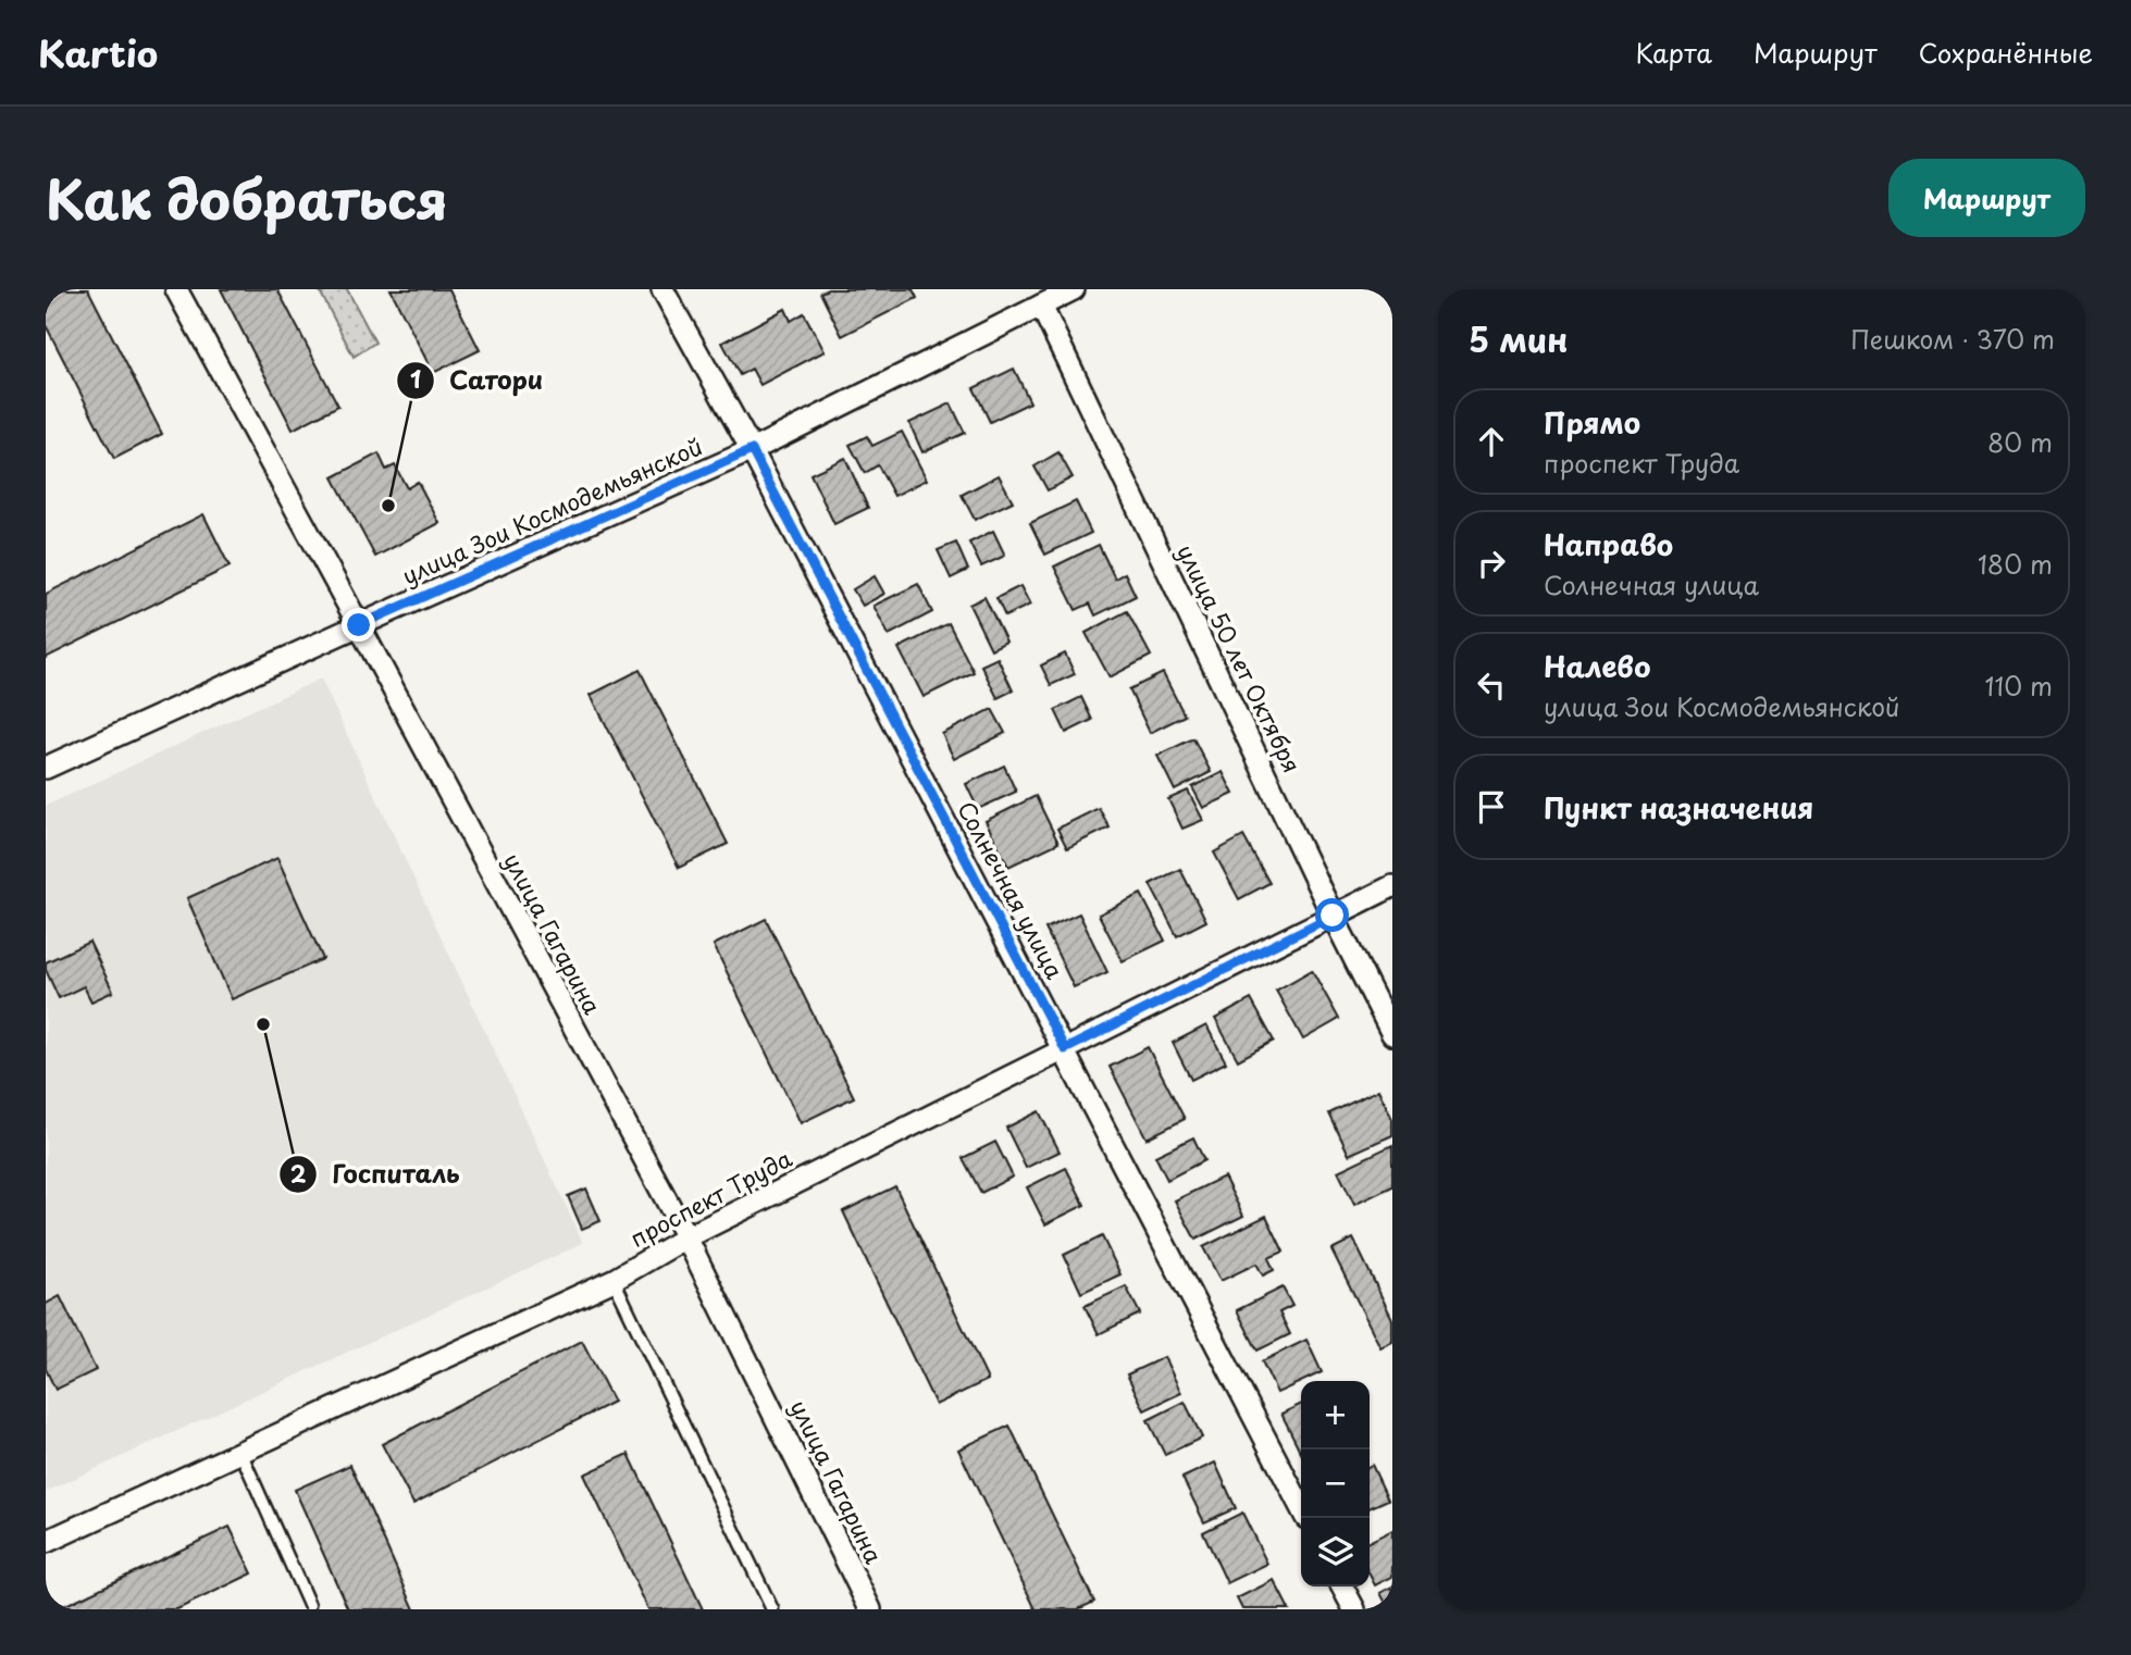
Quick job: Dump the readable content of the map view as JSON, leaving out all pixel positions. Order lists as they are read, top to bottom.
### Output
{
  "streets": {
    "street": [
      "улица Зои Космодемьянской",
      "улица 50 лет Октября",
      "Солнечная улица",
      "улица Гагарина",
      "проспект Труда"
    ]
  },
  "crossings": [
    ["улица Зои Космодемьянской", "улица 50 лет Октября"],
    ["улица Зои Космодемьянской", "Солнечная улица"],
    ["улица Зои Космодемьянской", "улица Гагарина"],
    ["улица 50 лет Октября", "проспект Труда"],
    ["Солнечная улица", "проспект Труда"],
    ["улица Гагарина", "проспект Труда"]
  ],
  "places": ["Сатори", "Госпиталь"],
  "page": {
    "header": "Kartio",
    "nav": ["Карта", "Маршрут", "Сохранённые"],
    "title": "Как добраться",
    "buttons": "Маршрут",
    "heading": ["5 мин", "Пешком · 370 m"],
    "list": [
      ["Прямо", "проспект Труда", "80 m"],
      ["Направо", "Солнечная улица", "180 m"],
      ["Налево", "улица Зои Космодемьянской", "110 m"],
      "Пункт назначения"
    ],
    "map_buttons": ["+", "−"]
  }
}
